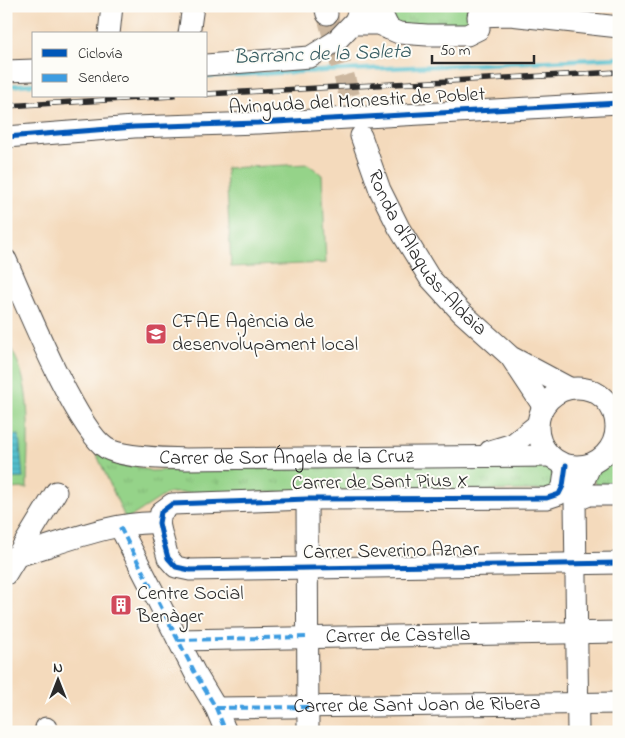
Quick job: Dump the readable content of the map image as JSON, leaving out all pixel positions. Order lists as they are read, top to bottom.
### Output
{
  "streets": {
    "street": [
      "Avinguda del Monestir de Poblet",
      "Ronda d'Alaquàs-Aldaia",
      "Carrer de Sor Ángela de la Cruz",
      "Carrer de Sant Pius X",
      "Carrer Severino Aznar",
      "Carrer de Castella",
      "Carrer de Sant Joan de Ribera"
    ]
  },
  "crossings": [
    ["Ronda d'Alaquàs-Aldaia", "Carrer de Sor Ángela de la Cruz"],
    ["Ronda d'Alaquàs-Aldaia", "Carrer de Sant Pius X"],
    ["Carrer de Sor Ángela de la Cruz", "Carrer de Sant Pius X"],
    ["Carrer de Sant Pius X", "Carrer Severino Aznar"]
  ],
  "water": ["Barranc de la Saleta"],
  "places": {
    "school or university": ["CFAE Agència de desenvolupament local"],
    "building": ["Centre Social Benàger"]
  },
  "legend": ["Ciclovía", "Sendero"],
  "scale_bar": "50 m",
  "north": "top"
}
